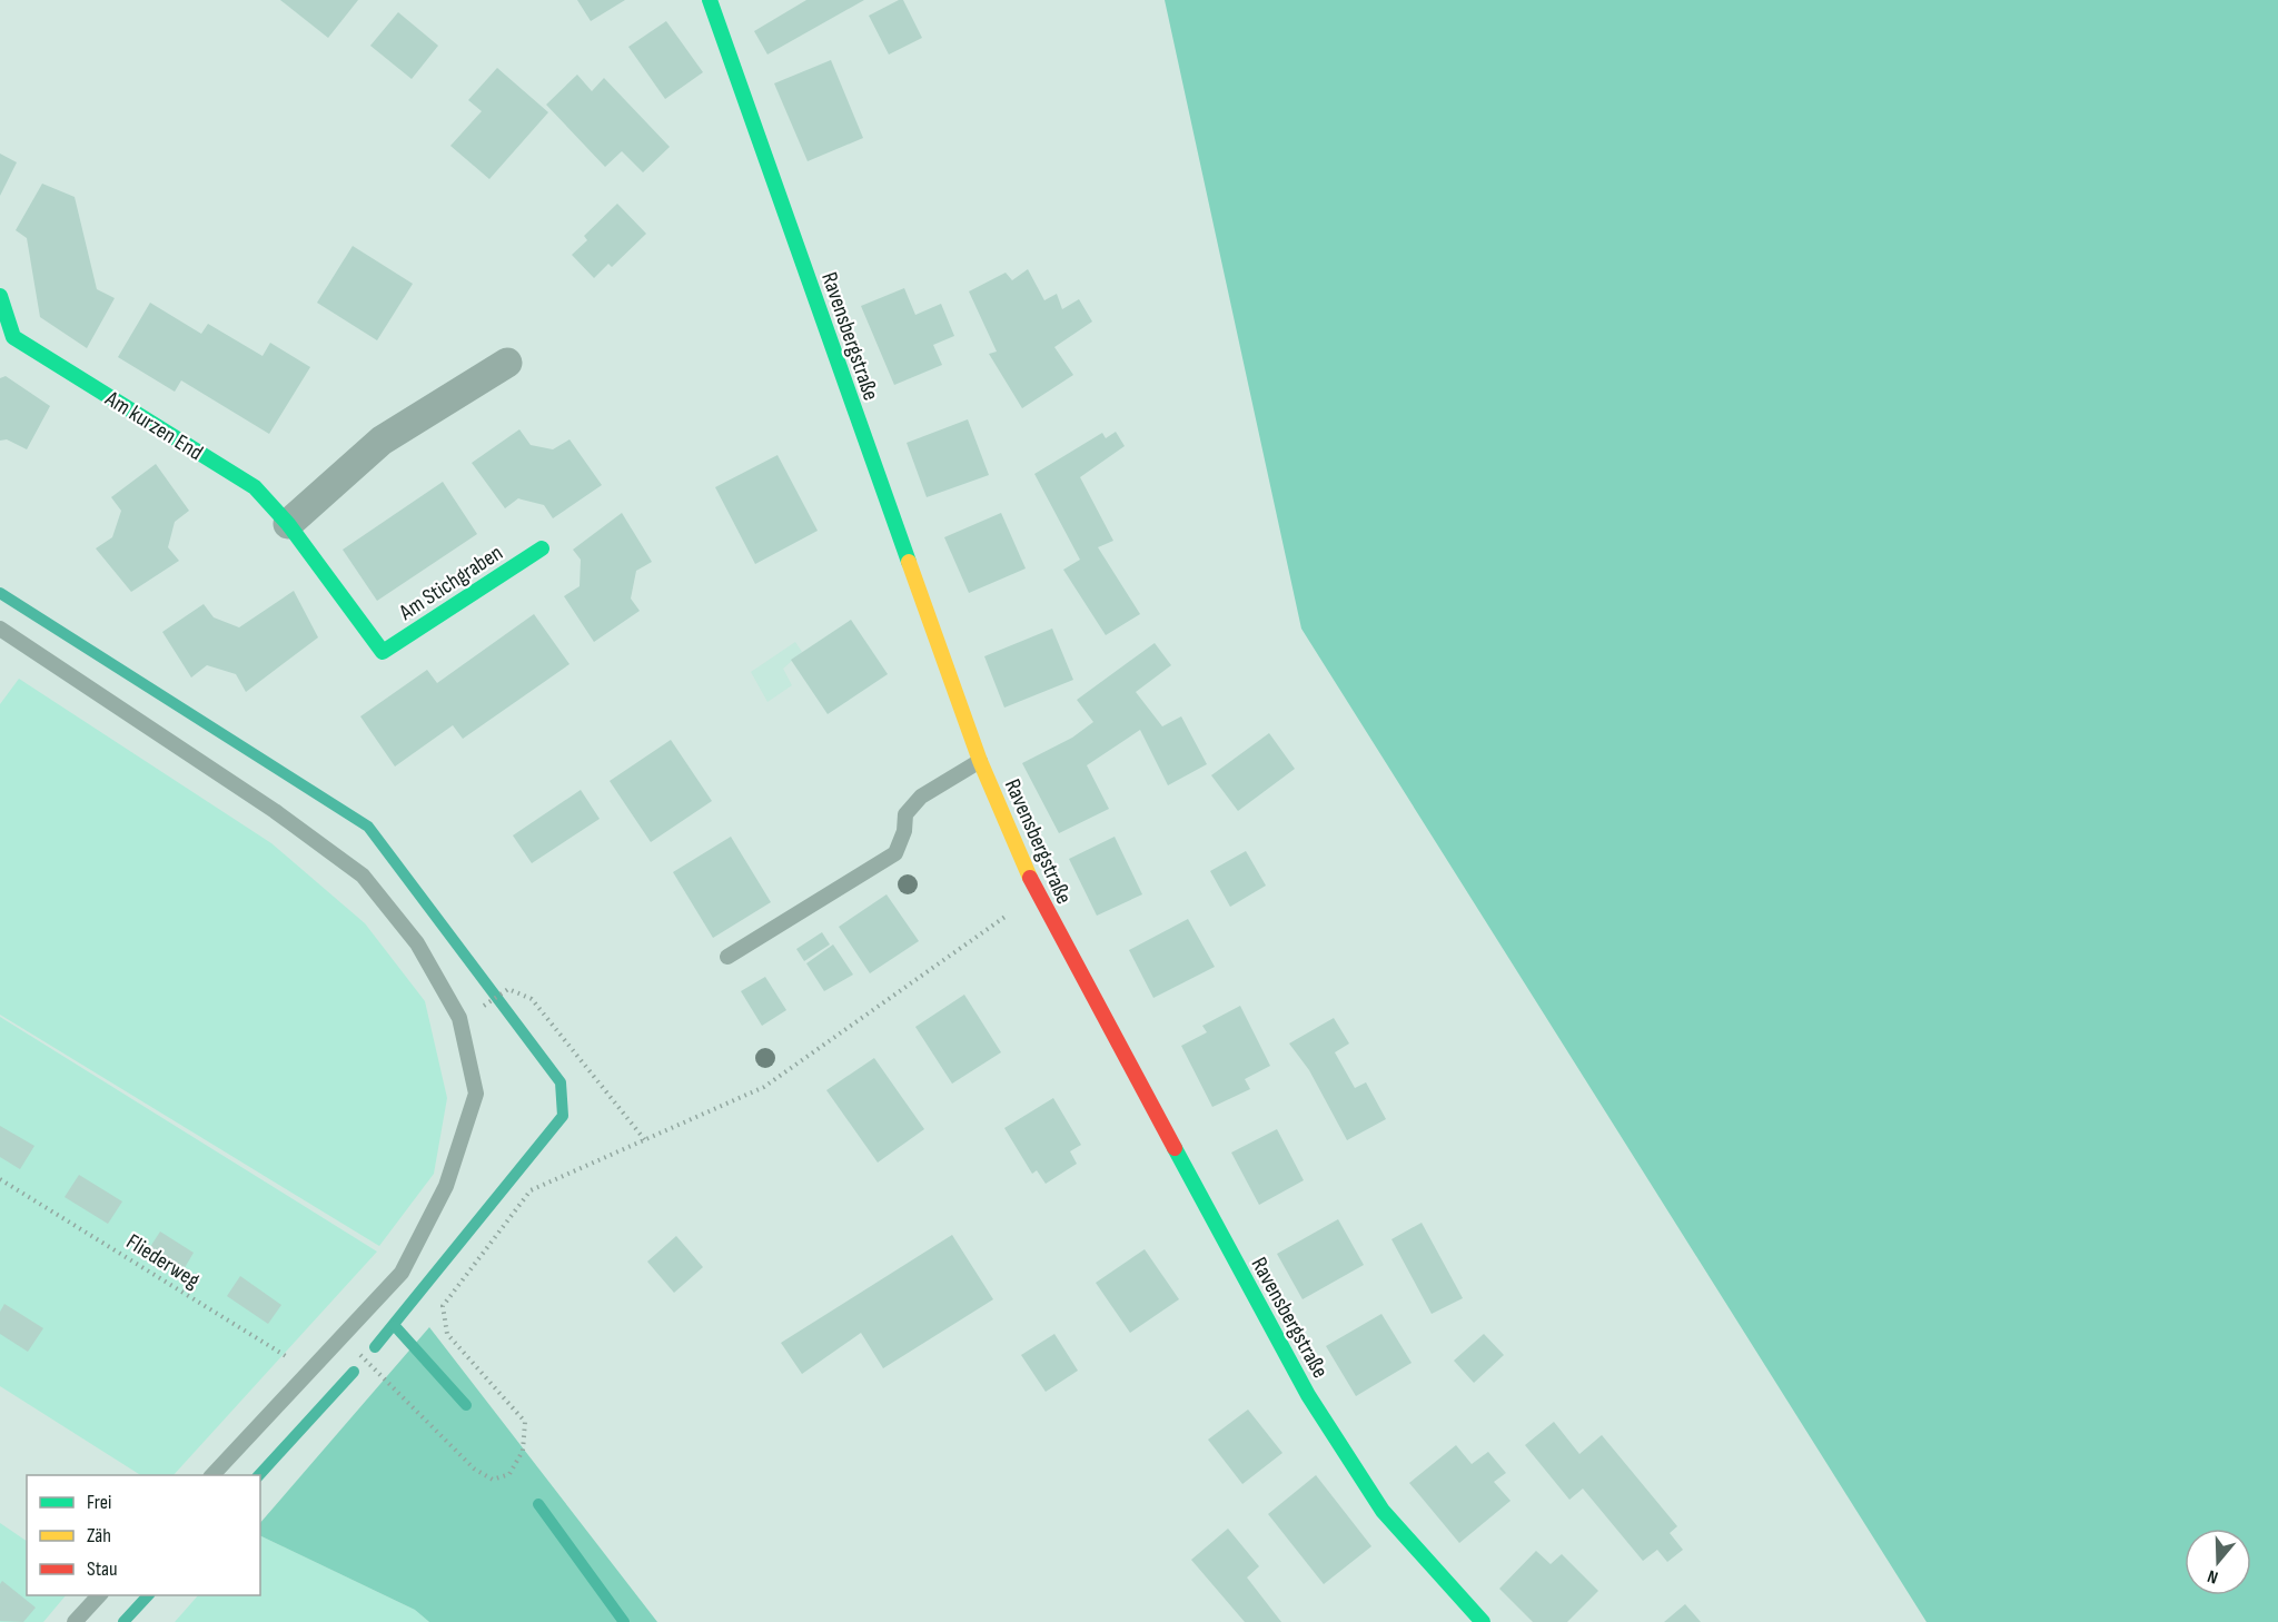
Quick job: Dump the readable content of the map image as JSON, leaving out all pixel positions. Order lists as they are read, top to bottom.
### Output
{
  "streets": {
    "street": ["Ravensbergstraße", "Am kurzen End", "Am Stichgraben"],
    "path": ["Fliederweg"]
  },
  "crossings": [
    ["Am kurzen End", "Am Stichgraben"]
  ],
  "legend": ["Frei", "Zäh", "Stau"],
  "north": "bottom"
}
